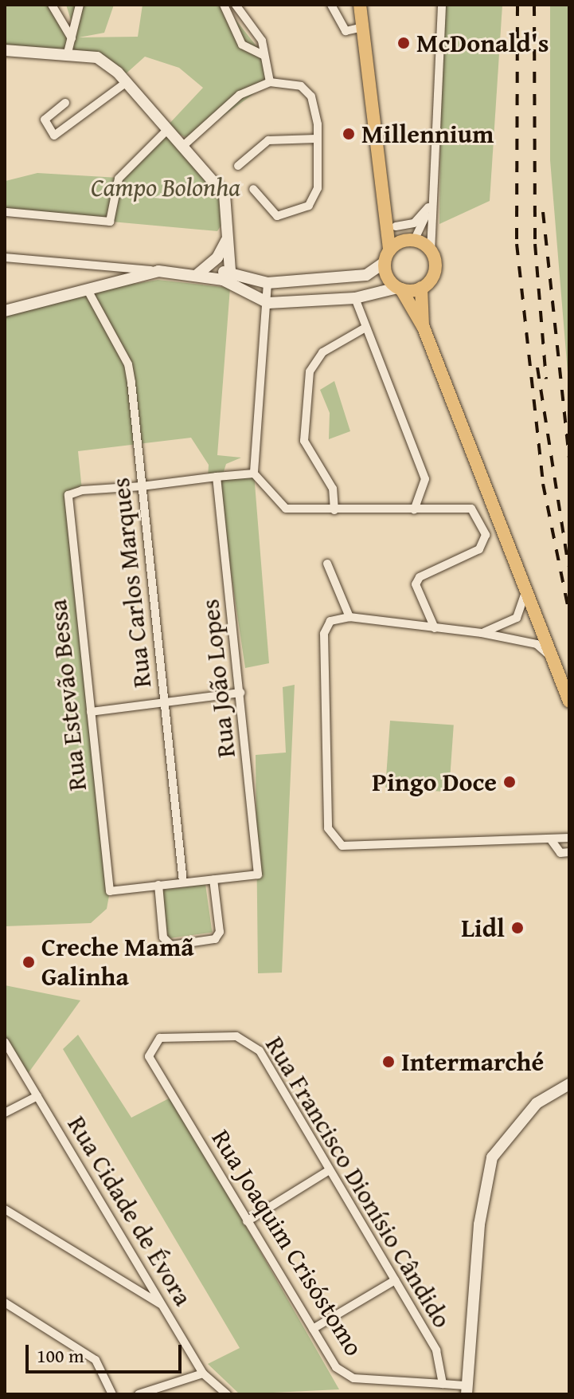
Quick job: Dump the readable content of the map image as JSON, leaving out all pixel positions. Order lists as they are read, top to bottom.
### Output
{
  "streets": {
    "street": [
      "Rua Carlos Marques",
      "Rua João Lopes",
      "Rua Estevão Bessa",
      "Rua Francisco Dionísio Cândido",
      "Rua Cidade de Évora",
      "Rua Joaquim Crisóstomo"
    ]
  },
  "crossings": [
    ["Rua Carlos Marques", "Rua Estevão Bessa"],
    ["Rua Francisco Dionísio Cândido", "Rua Joaquim Crisóstomo"]
  ],
  "parks": ["Campo Bolonha"],
  "places": [
    "McDonald's",
    "Millennium",
    "Pingo Doce",
    "Lidl",
    "Creche Mamã Galinha",
    "Intermarché"
  ],
  "scale_bar": "100 m"
}
